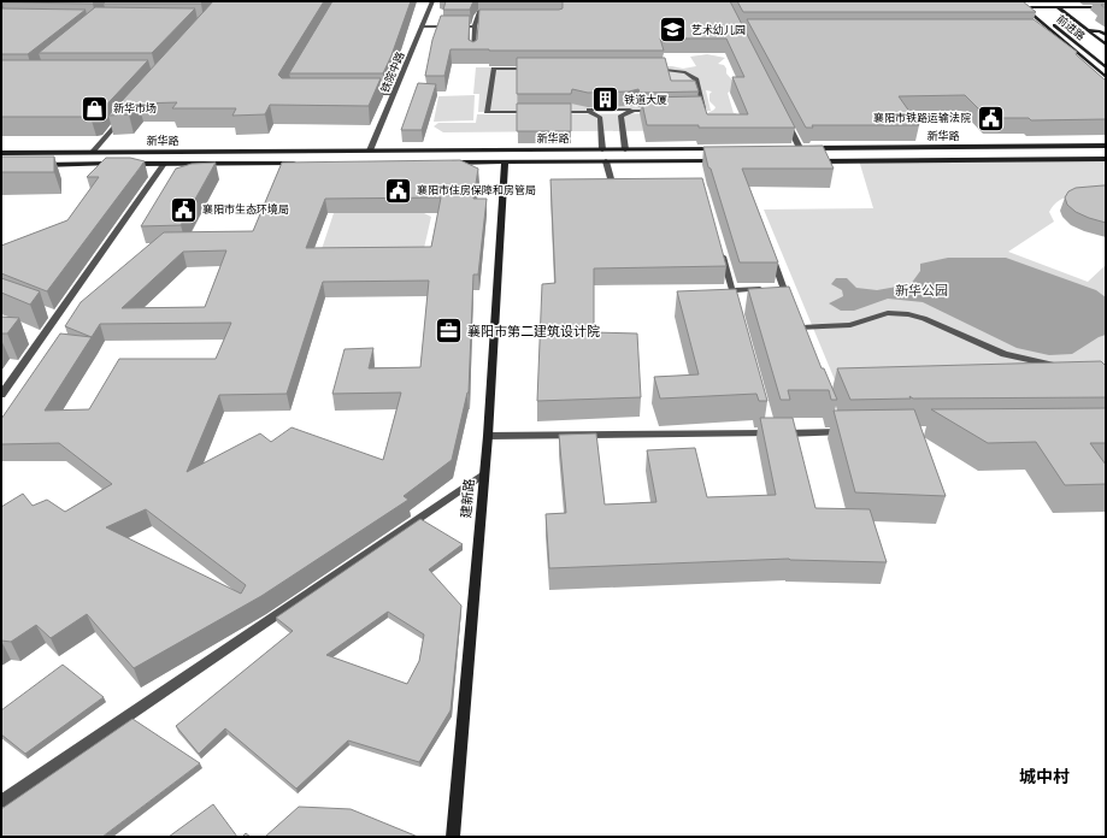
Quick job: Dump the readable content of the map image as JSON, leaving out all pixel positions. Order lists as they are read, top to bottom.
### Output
{
  "streets": {
    "main road": ["前进路", "新华路", "建新路"],
    "street": ["铁院中路"]
  },
  "crossings": [
    ["铁院中路", "新华路"],
    ["新华路", "建新路"]
  ],
  "districts": ["城中村"],
  "parks": ["新华公园"],
  "places": {
    "school or university": ["艺术幼儿园"],
    "building": ["铁道大厦"],
    "shop": ["新华市场"],
    "public building": ["襄阳市铁路运输法院", "襄阳市住房保障和房管局", "襄阳市生态环境局"],
    "office": ["襄阳市第二建筑设计院"]
  }
}
